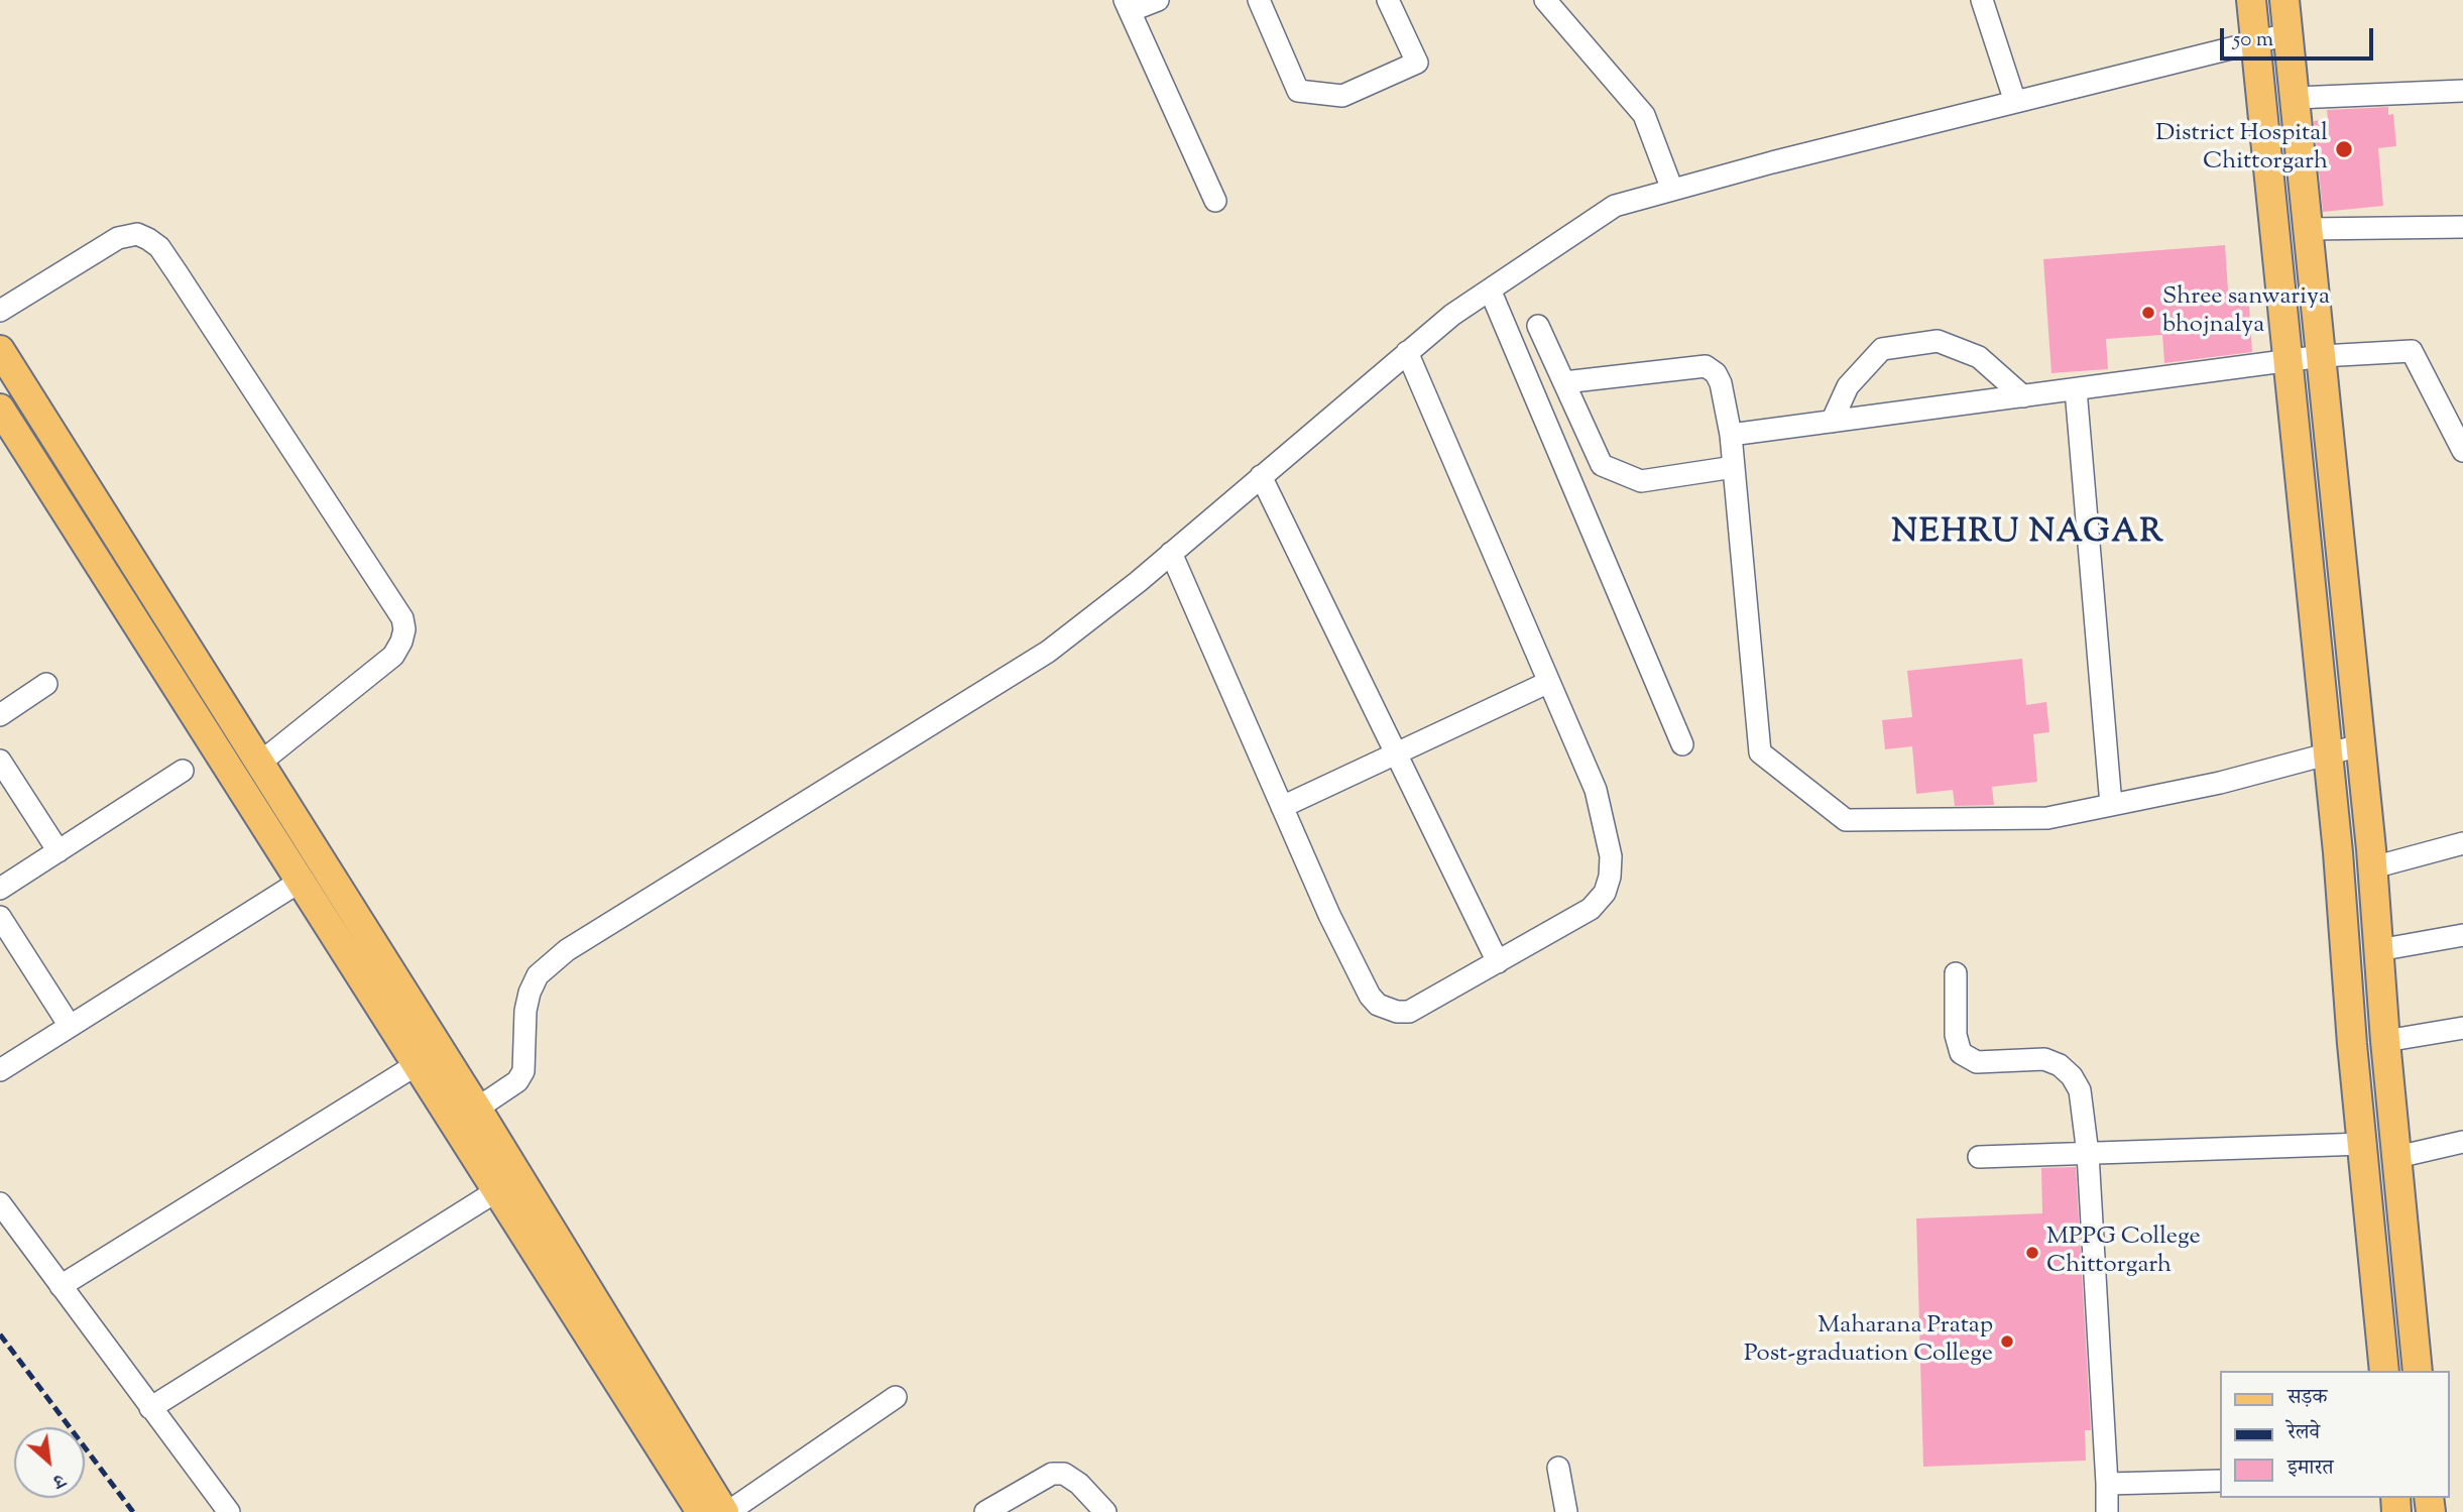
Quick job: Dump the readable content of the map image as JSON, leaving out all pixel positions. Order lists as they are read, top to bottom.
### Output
{
  "districts": ["NEHRU NAGAR"],
  "places": [
    "District Hospital Chittorgarh",
    "Shree sanwariya bhojnalya",
    "MPPG College Chittorgarh",
    "Maharana Pratap Post-graduation College"
  ],
  "legend": ["सड़क", "रेलवे", "इमारत"],
  "scale_bar": "50 m",
  "north": "bottom right"
}
